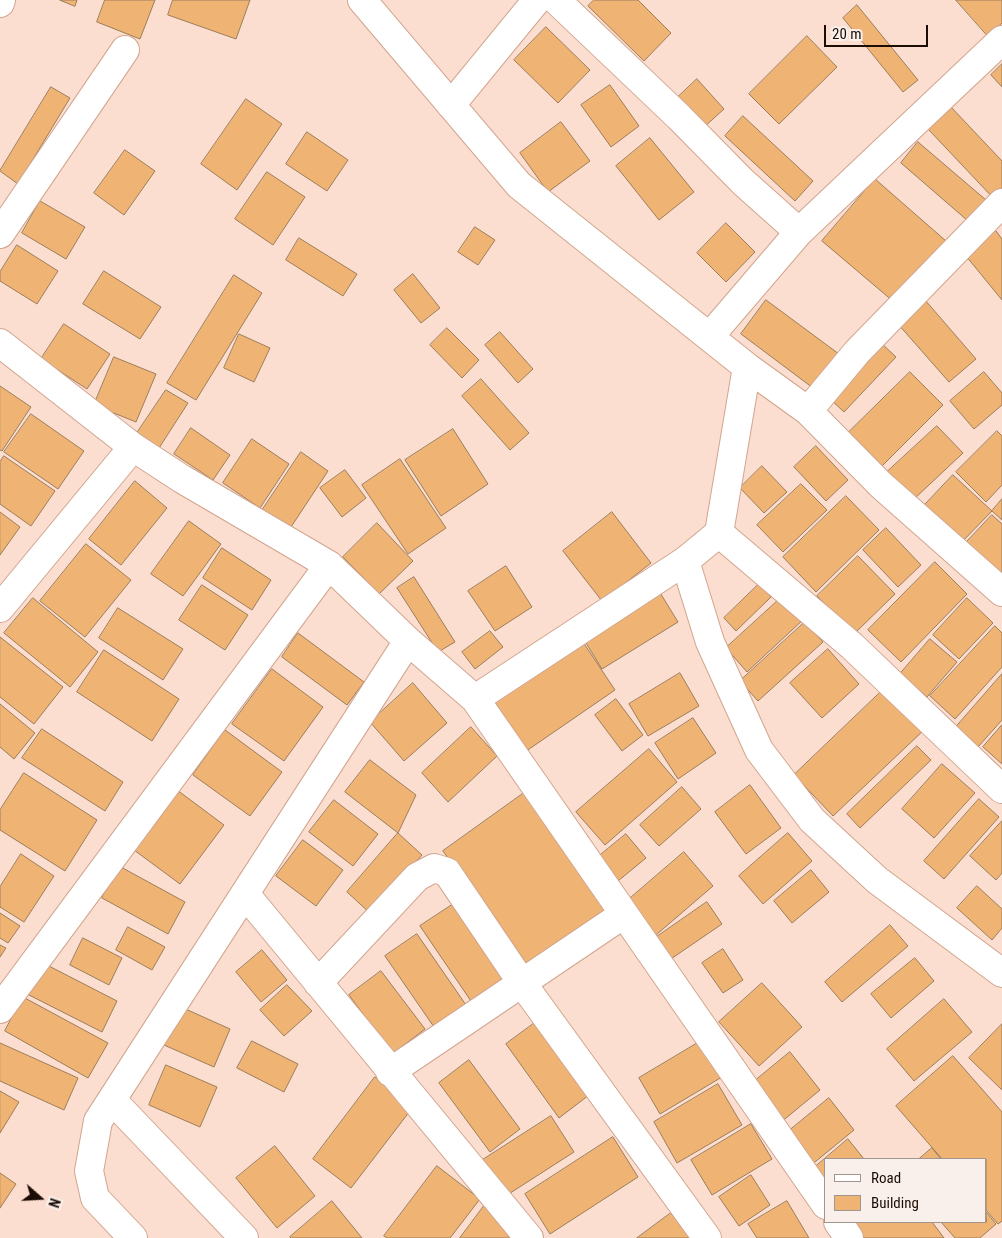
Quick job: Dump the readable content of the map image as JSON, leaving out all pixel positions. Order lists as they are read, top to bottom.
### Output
{
  "legend": ["Road", "Building"],
  "scale_bar": "20 m",
  "north": "right"
}
